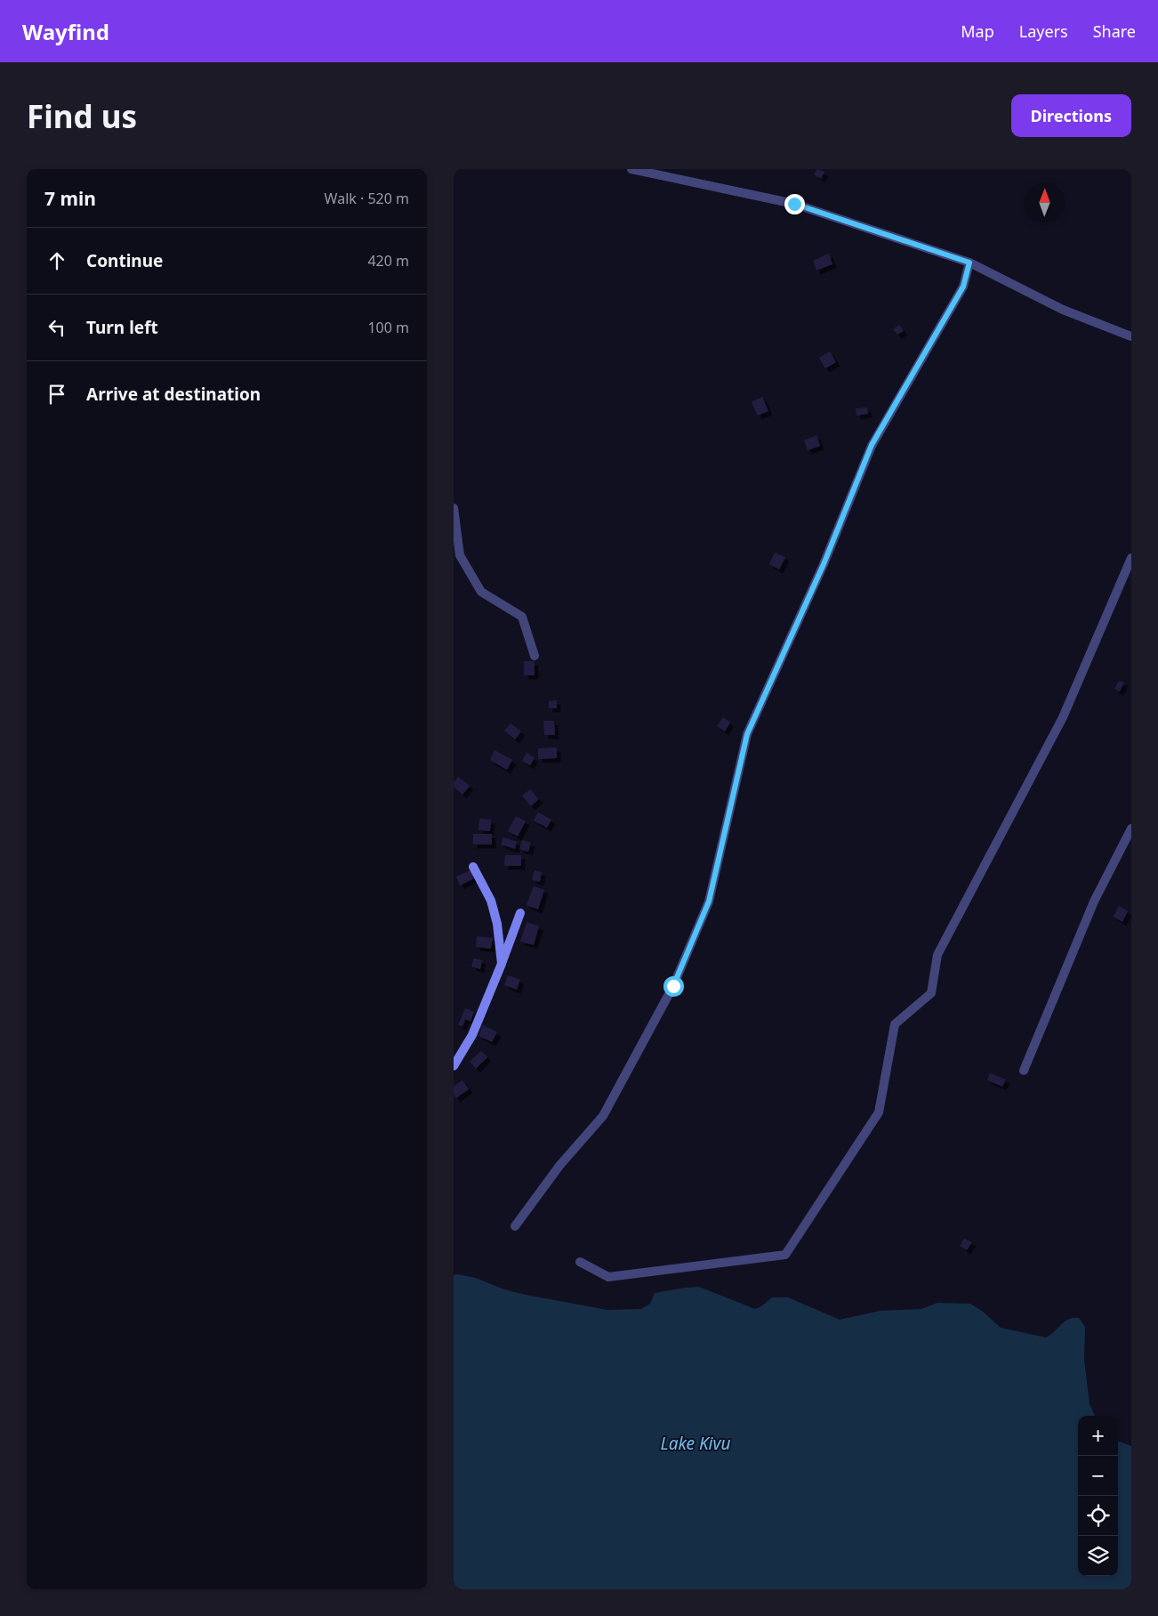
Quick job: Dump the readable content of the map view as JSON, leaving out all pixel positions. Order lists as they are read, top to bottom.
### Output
{
  "water": ["Lake Kivu"],
  "north": "top",
  "page": {
    "header": "Wayfind",
    "nav": ["Map", "Layers", "Share"],
    "buttons": "Directions",
    "title": "Find us",
    "heading": ["7 min", "Walk · 520 m"],
    "list": [
      ["Continue", "420 m"],
      ["Turn left", "100 m"],
      "Arrive at destination"
    ],
    "map_buttons": ["+", "−"]
  }
}
